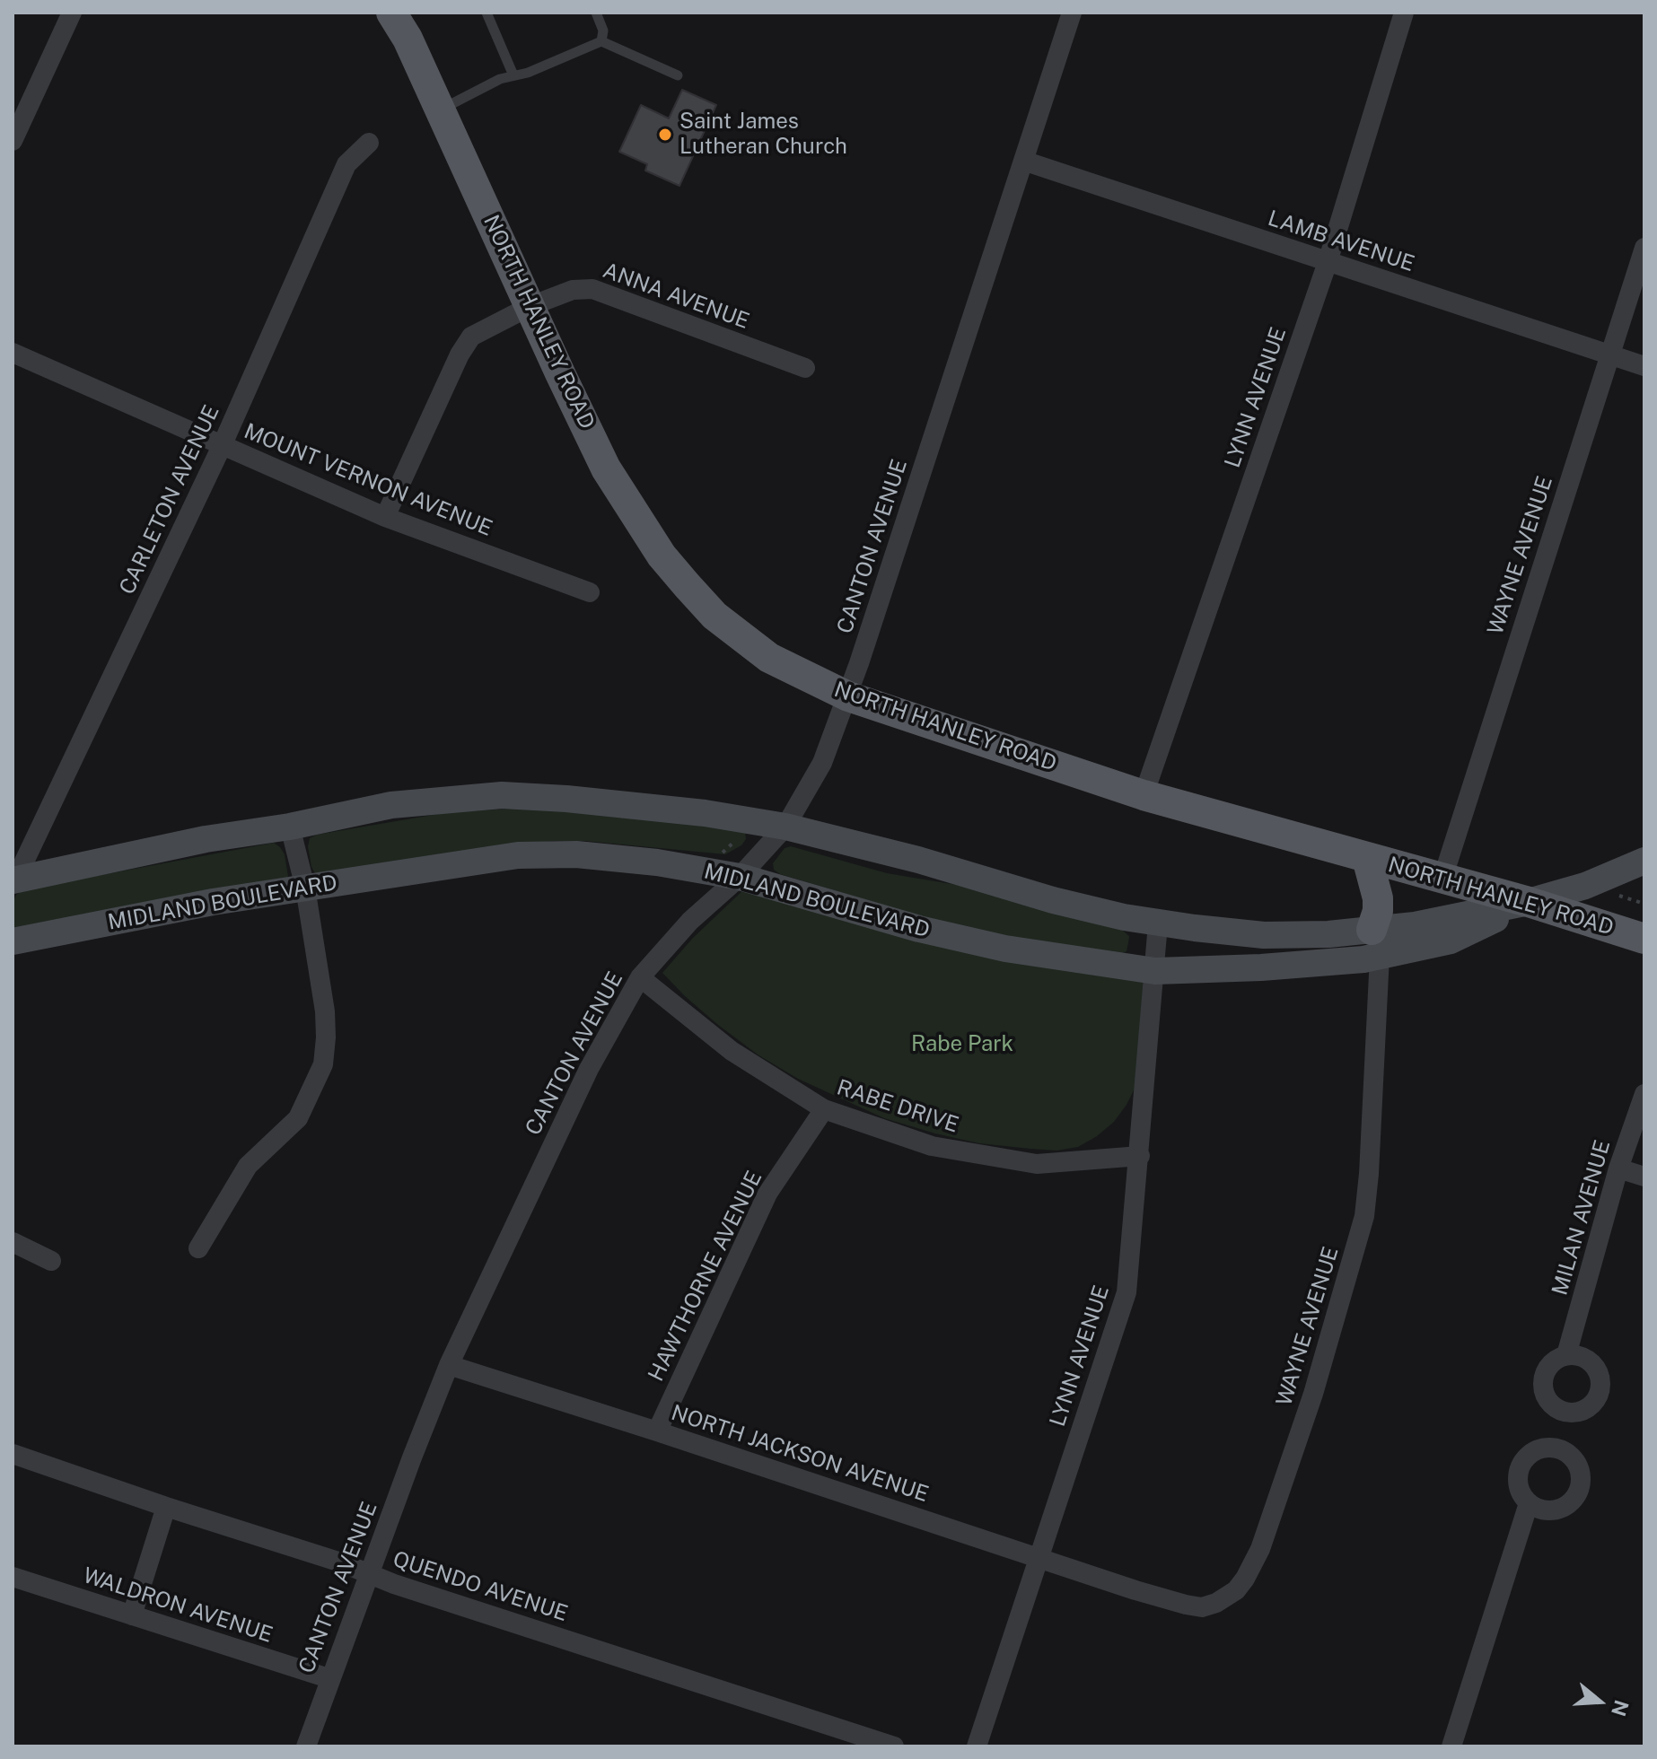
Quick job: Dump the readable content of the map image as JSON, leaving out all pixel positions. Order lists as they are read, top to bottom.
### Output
{
  "streets": {
    "main road": ["NORTH HANLEY ROAD", "MIDLAND BOULEVARD"],
    "street": [
      "LAMB AVENUE",
      "ANNA AVENUE",
      "LYNN AVENUE",
      "MOUNT VERNON AVENUE",
      "CARLETON AVENUE",
      "CANTON AVENUE",
      "WAYNE AVENUE",
      "RABE DRIVE",
      "MILAN AVENUE",
      "HAWTHORNE AVENUE",
      "NORTH JACKSON AVENUE",
      "QUENDO AVENUE",
      "WALDRON AVENUE"
    ]
  },
  "crossings": [
    ["LAMB AVENUE", "LYNN AVENUE"],
    ["LAMB AVENUE", "CANTON AVENUE"],
    ["LAMB AVENUE", "WAYNE AVENUE"],
    ["ANNA AVENUE", "NORTH HANLEY ROAD"],
    ["ANNA AVENUE", "MOUNT VERNON AVENUE"],
    ["NORTH HANLEY ROAD", "LYNN AVENUE"],
    ["NORTH HANLEY ROAD", "CANTON AVENUE"],
    ["NORTH HANLEY ROAD", "WAYNE AVENUE"],
    ["NORTH HANLEY ROAD", "MIDLAND BOULEVARD"],
    ["LYNN AVENUE", "MIDLAND BOULEVARD"],
    ["LYNN AVENUE", "RABE DRIVE"],
    ["LYNN AVENUE", "NORTH JACKSON AVENUE"],
    ["MOUNT VERNON AVENUE", "CARLETON AVENUE"],
    ["CARLETON AVENUE", "MIDLAND BOULEVARD"],
    ["CANTON AVENUE", "MIDLAND BOULEVARD"],
    ["CANTON AVENUE", "RABE DRIVE"],
    ["CANTON AVENUE", "NORTH JACKSON AVENUE"],
    ["CANTON AVENUE", "QUENDO AVENUE"],
    ["CANTON AVENUE", "WALDRON AVENUE"],
    ["WAYNE AVENUE", "MIDLAND BOULEVARD"],
    ["WAYNE AVENUE", "NORTH JACKSON AVENUE"],
    ["RABE DRIVE", "HAWTHORNE AVENUE"],
    ["HAWTHORNE AVENUE", "NORTH JACKSON AVENUE"]
  ],
  "parks": ["Rabe Park"],
  "places": ["Saint James Lutheran Church"],
  "north": "right"
}
